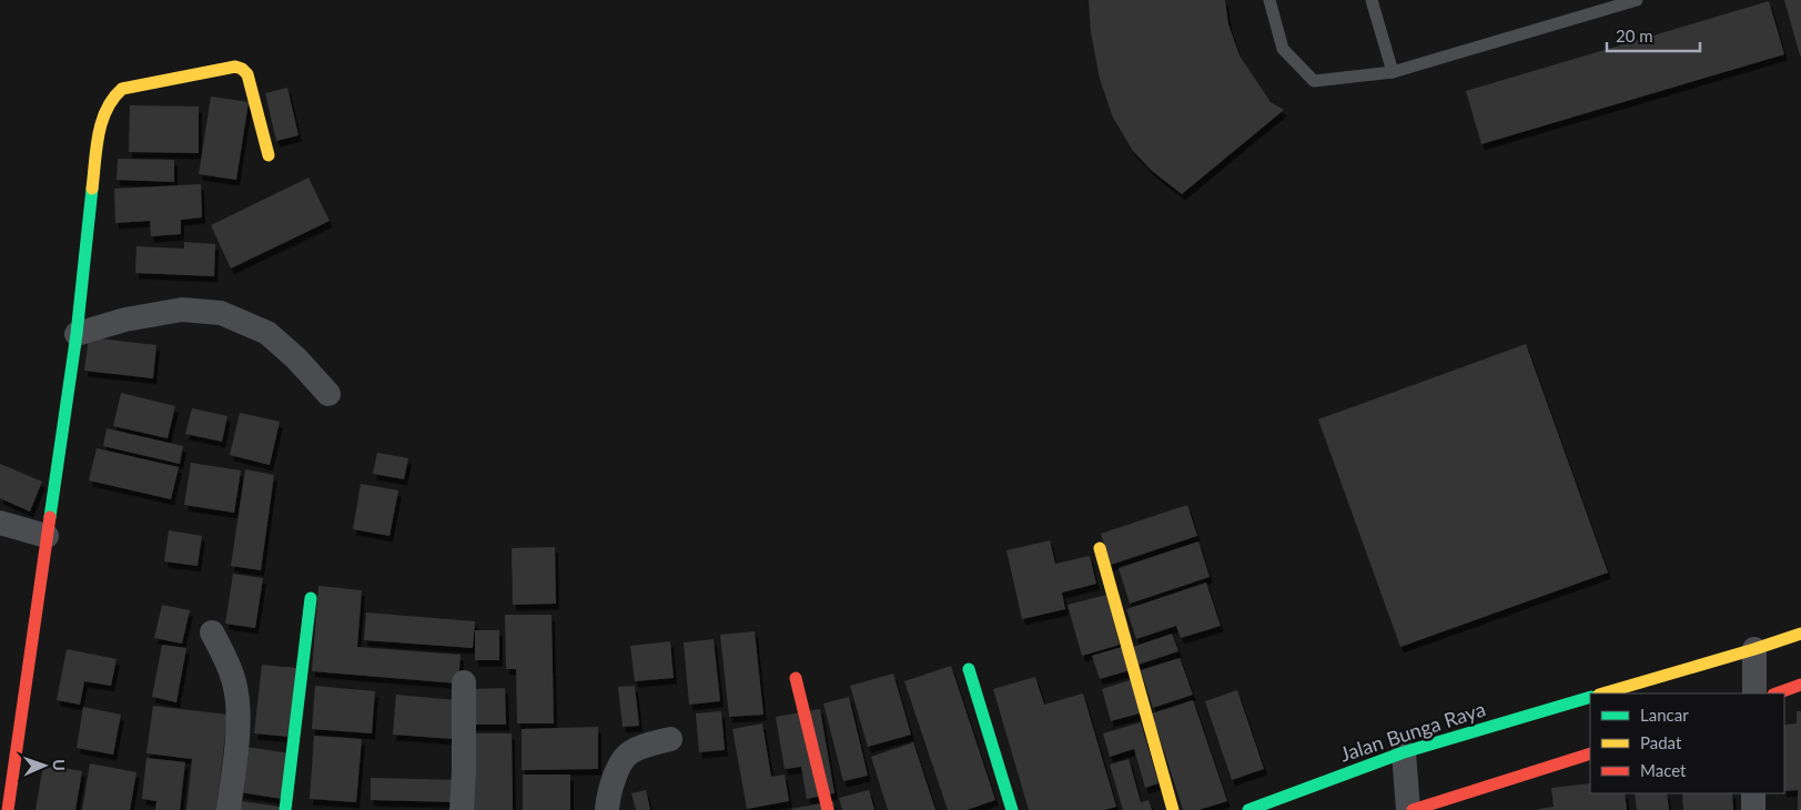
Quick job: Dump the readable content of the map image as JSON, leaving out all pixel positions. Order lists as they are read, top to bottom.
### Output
{
  "streets": {
    "street": ["Jalan Bunga Raya"]
  },
  "legend": ["Lancar", "Padat", "Macet"],
  "scale_bar": "20 m",
  "north": "right"
}
